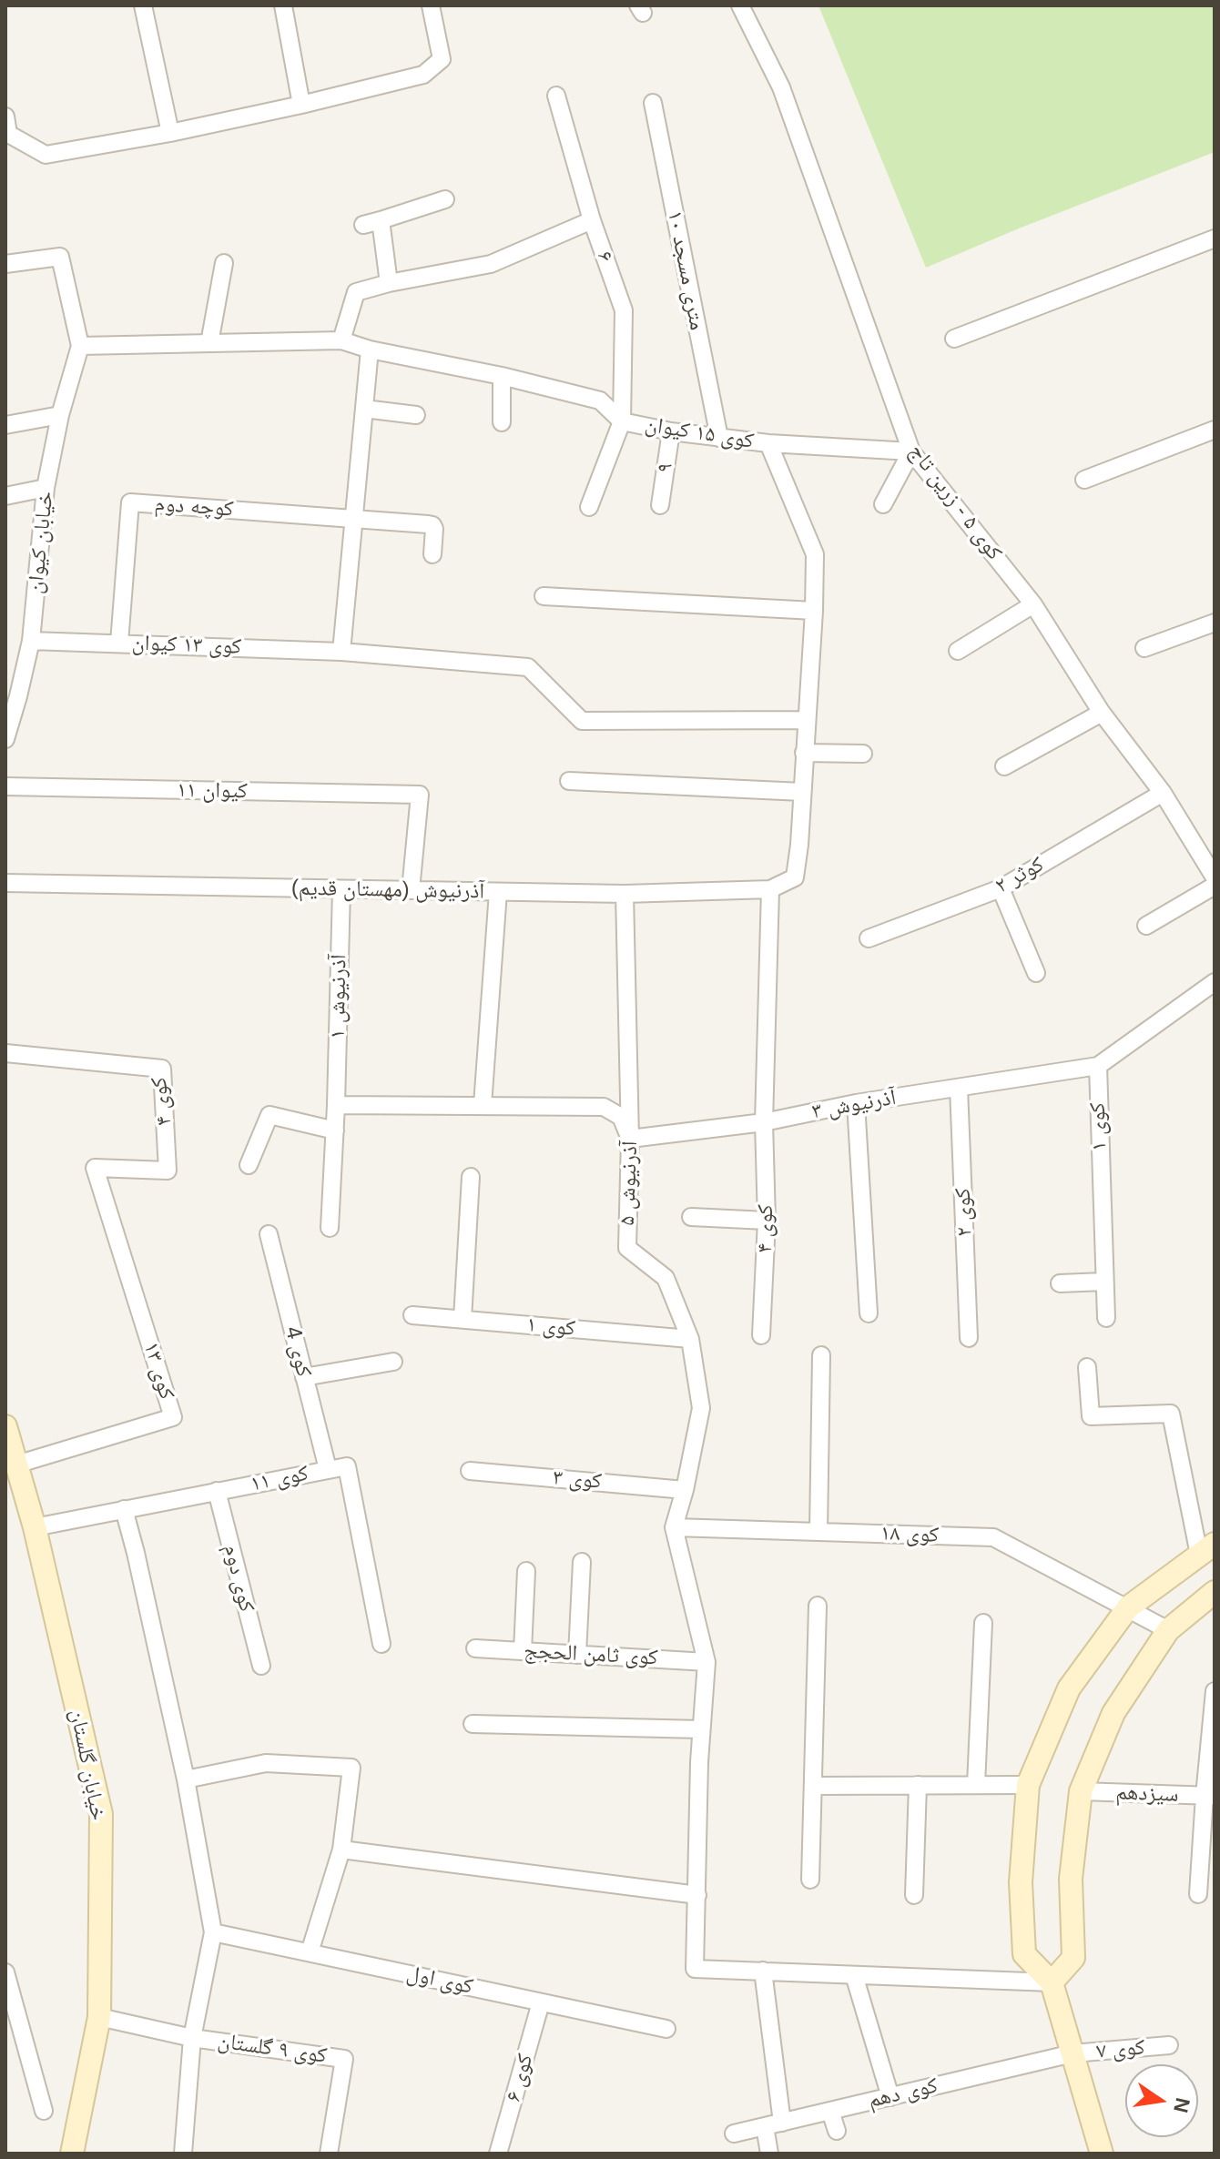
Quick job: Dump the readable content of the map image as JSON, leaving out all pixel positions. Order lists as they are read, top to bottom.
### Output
{
  "streets": {
    "street": [
      "۶",
      "۱۰ متری مسجد",
      "کوی ۱۵ کیوان",
      "۹",
      "کوی ۵ - زرین تاج",
      "کوچه دوم",
      "خیابان کیوان",
      "کوی ۱۳ کیوان",
      "کیوان ۱۱",
      "کوثر ۲",
      "آذرنیوش (مهستان قدیم)",
      "آذرنیوش ۱",
      "کوی ۴",
      "آذرنیوش ۳",
      "کوی ۱",
      "آذرنیوش ۵",
      "کوی ۲",
      "کوی 4",
      "کوی ۱۳",
      "کوی ۱۱",
      "کوی ۳",
      "کوی ۱۸",
      "کوی دوم",
      "کوی ثامن الحجج",
      "خیابان گلستان",
      "سیزدهم",
      "کوی اول",
      "کوی ۹ گلستان",
      "کوی ۷",
      "کوی ۶",
      "کوی دهم"
    ]
  },
  "crossings": [
    ["۶", "کوی ۱۵ کیوان"],
    ["۱۰ متری مسجد", "کوی ۱۵ کیوان"],
    ["کوی ۱۵ کیوان", "۹"],
    ["کوی ۱۵ کیوان", "کوی ۵ - زرین تاج"],
    ["کوی ۱۵ کیوان", "خیابان کیوان"],
    ["کوی ۵ - زرین تاج", "کوثر ۲"],
    ["کوچه دوم", "کوی ۱۳ کیوان"],
    ["خیابان کیوان", "کوی ۱۳ کیوان"],
    ["کیوان ۱۱", "آذرنیوش (مهستان قدیم)"],
    ["آذرنیوش (مهستان قدیم)", "آذرنیوش ۱"],
    ["آذرنیوش (مهستان قدیم)", "آذرنیوش ۵"],
    ["کوی ۴", "آذرنیوش ۳"],
    ["کوی ۴", "کوی ۱۳"],
    ["آذرنیوش ۳", "کوی ۱"],
    ["آذرنیوش ۳", "آذرنیوش ۵"],
    ["آذرنیوش ۳", "کوی ۲"],
    ["کوی ۱", "آذرنیوش ۵"],
    ["آذرنیوش ۵", "کوی ۳"],
    ["آذرنیوش ۵", "کوی ۱۸"],
    ["کوی 4", "کوی ۱۱"],
    ["کوی ۱۳", "خیابان گلستان"],
    ["کوی ۱۱", "کوی دوم"],
    ["کوی ۱۱", "خیابان گلستان"],
    ["خیابان گلستان", "کوی ۹ گلستان"],
    ["کوی اول", "کوی ۹ گلستان"],
    ["کوی اول", "کوی ۶"],
    ["کوی ۷", "کوی دهم"]
  ],
  "north": "right"
}
